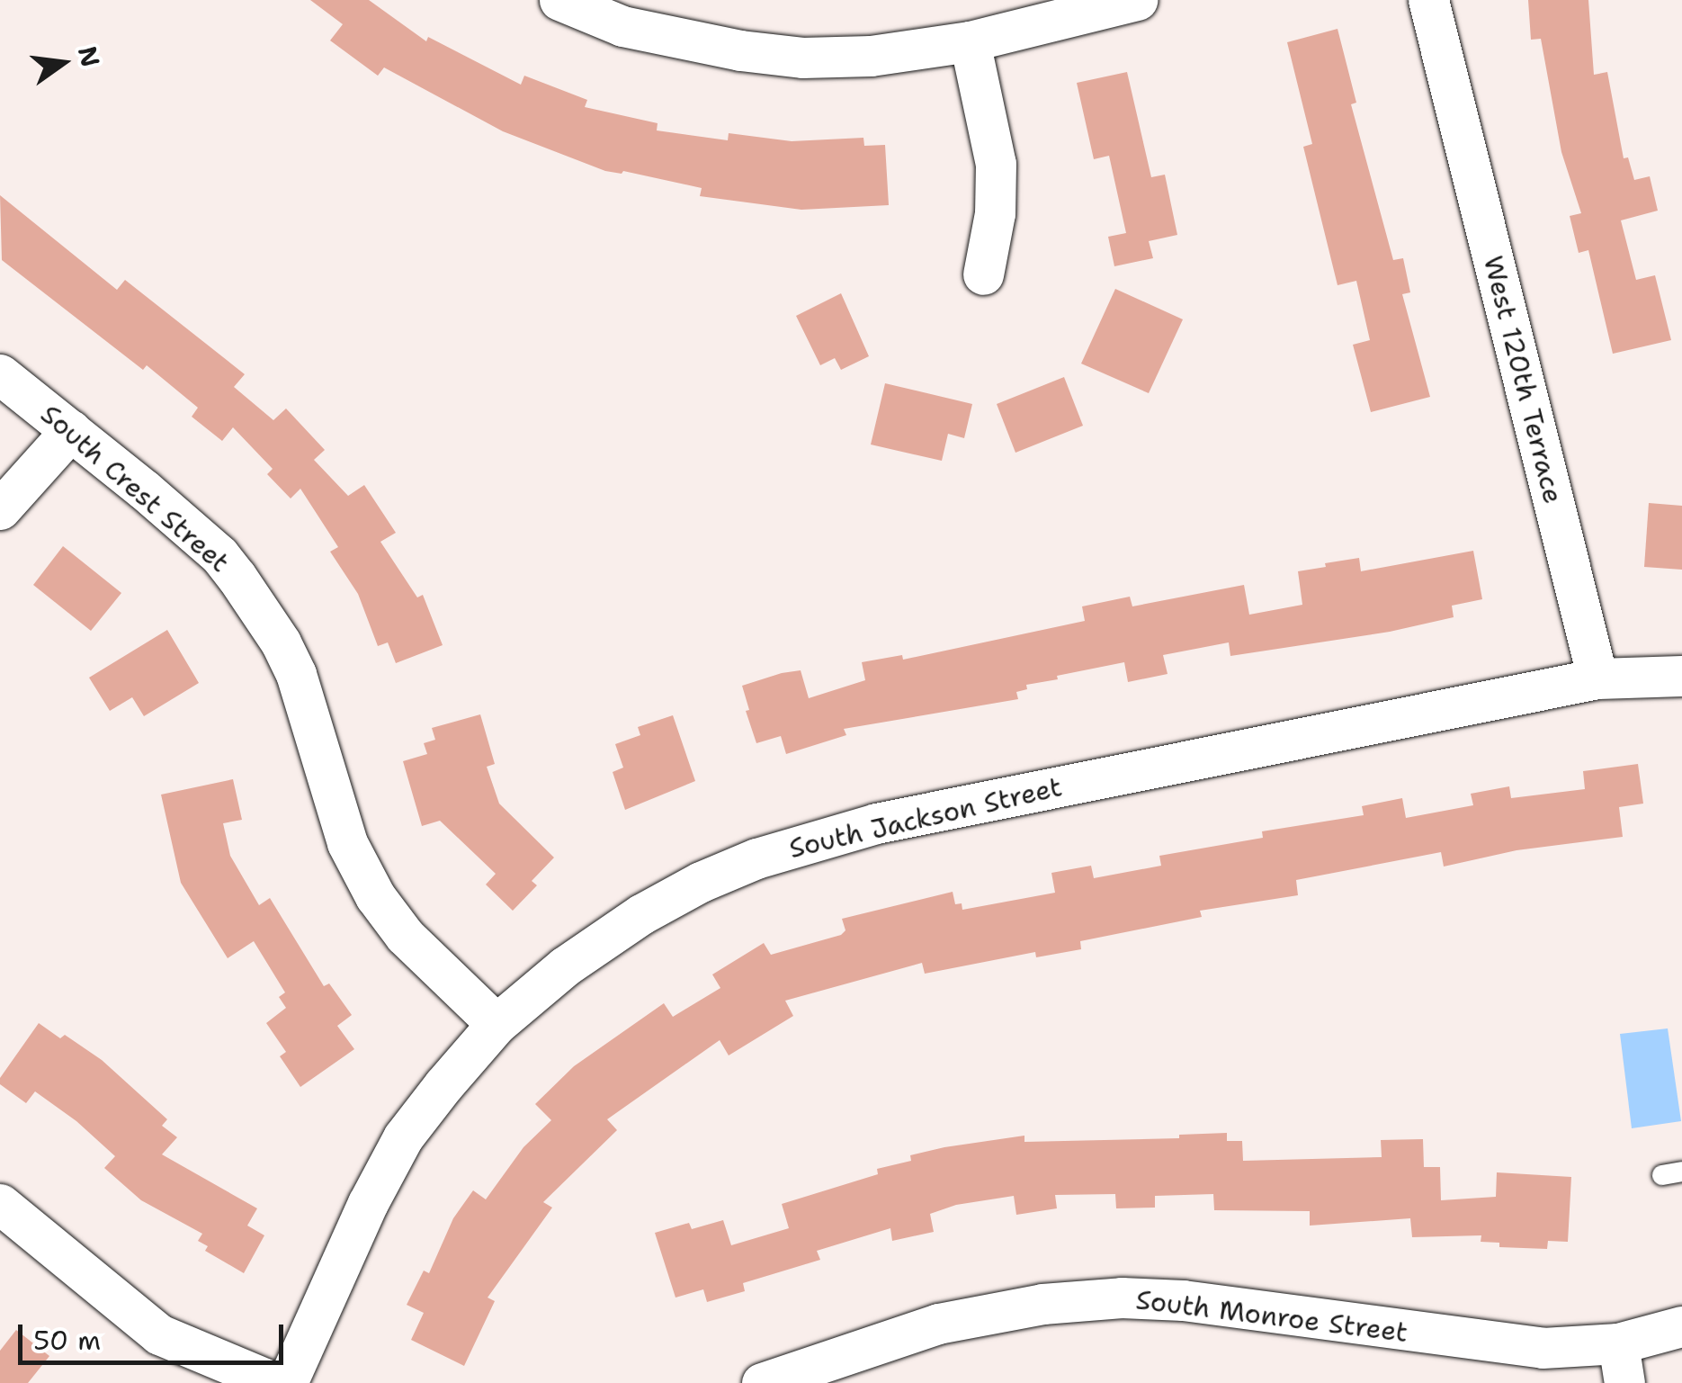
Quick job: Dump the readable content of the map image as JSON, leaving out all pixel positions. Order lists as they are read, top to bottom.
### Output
{
  "streets": {
    "street": [
      "West 120th Terrace",
      "South Crest Street",
      "South Jackson Street",
      "South Monroe Street"
    ]
  },
  "crossings": [
    ["West 120th Terrace", "South Jackson Street"],
    ["South Crest Street", "South Jackson Street"]
  ],
  "scale_bar": "50 m",
  "north": "right"
}
